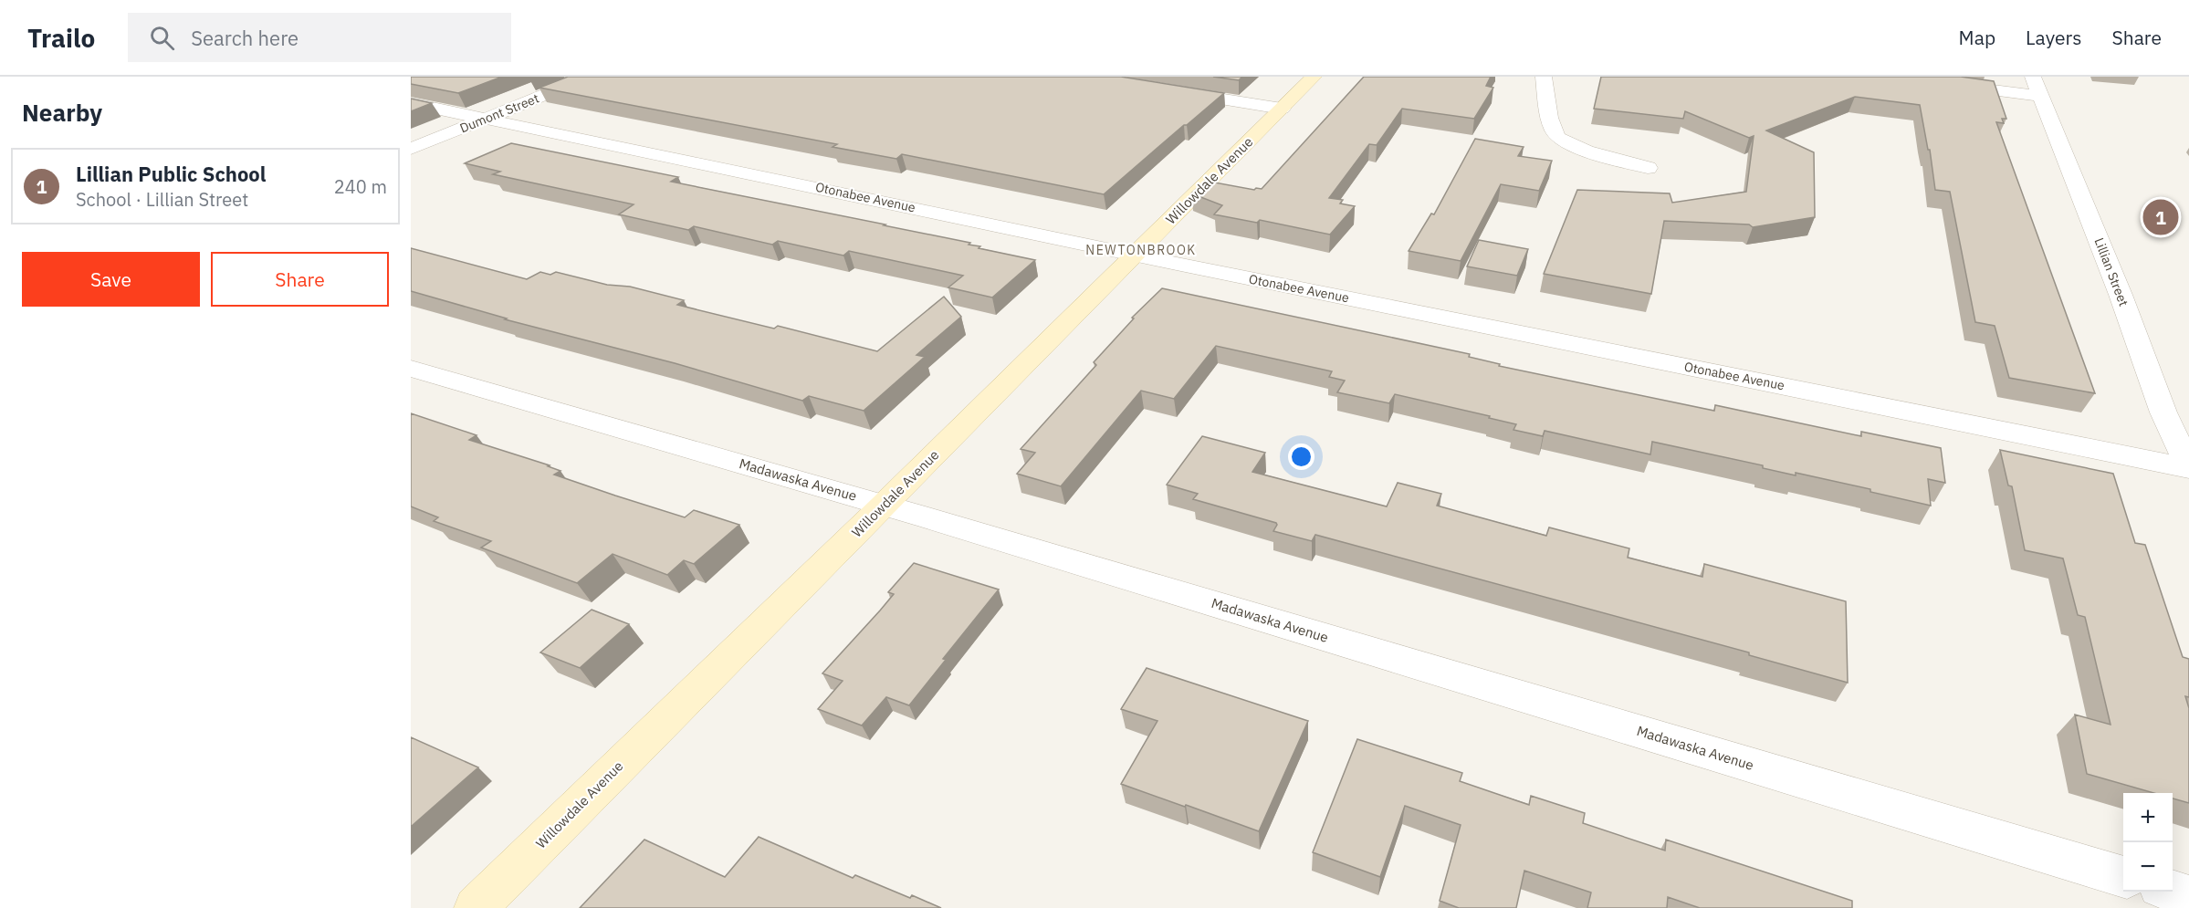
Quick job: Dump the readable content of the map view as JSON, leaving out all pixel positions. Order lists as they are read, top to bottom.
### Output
{
  "streets": {
    "street": [
      "Dumont Street",
      "Willowdale Avenue",
      "Otonabee Avenue",
      "Lillian Street",
      "Madawaska Avenue"
    ]
  },
  "crossings": [
    ["Dumont Street", "Otonabee Avenue"],
    ["Willowdale Avenue", "Otonabee Avenue"],
    ["Willowdale Avenue", "Madawaska Avenue"],
    ["Otonabee Avenue", "Lillian Street"]
  ],
  "districts": ["NEWTONBROOK"],
  "page": {
    "header": "Trailo",
    "search": "Search here",
    "nav": ["Map", "Layers", "Share"],
    "heading": "Nearby",
    "list": [
      {
        "mark": "1",
        "name": "Lillian Public School",
        "note": "School · Lillian Street",
        "value": "240 m"
      }
    ],
    "pins": "1",
    "buttons": ["Save", "Share"],
    "map_buttons": ["+", "−"]
  }
}
